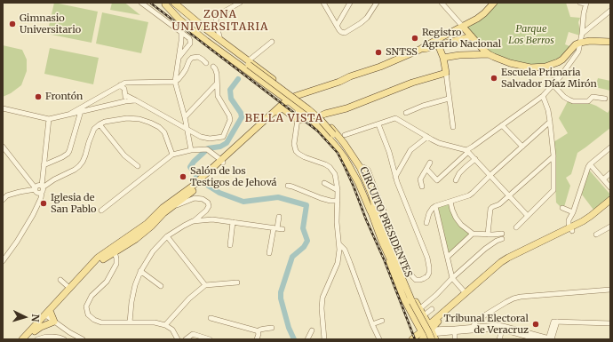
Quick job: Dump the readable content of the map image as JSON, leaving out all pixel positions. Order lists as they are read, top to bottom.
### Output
{
  "streets": {
    "main road": ["CIRCUITO PRESIDENTES"]
  },
  "districts": ["ZONA UNIVERSITARIA", "BELLA VISTA"],
  "parks": ["Parque Los Berros"],
  "places": [
    "Gimnasio Universitario",
    "Registro Agrario Nacional",
    "SNTSS",
    "Escuela Primaria Salvador Díaz Mirón",
    "Frontón",
    "Salón de los Testigos de Jehová",
    "Iglesia de San Pablo",
    "Tribunal Electoral de Veracruz"
  ],
  "north": "right"
}
